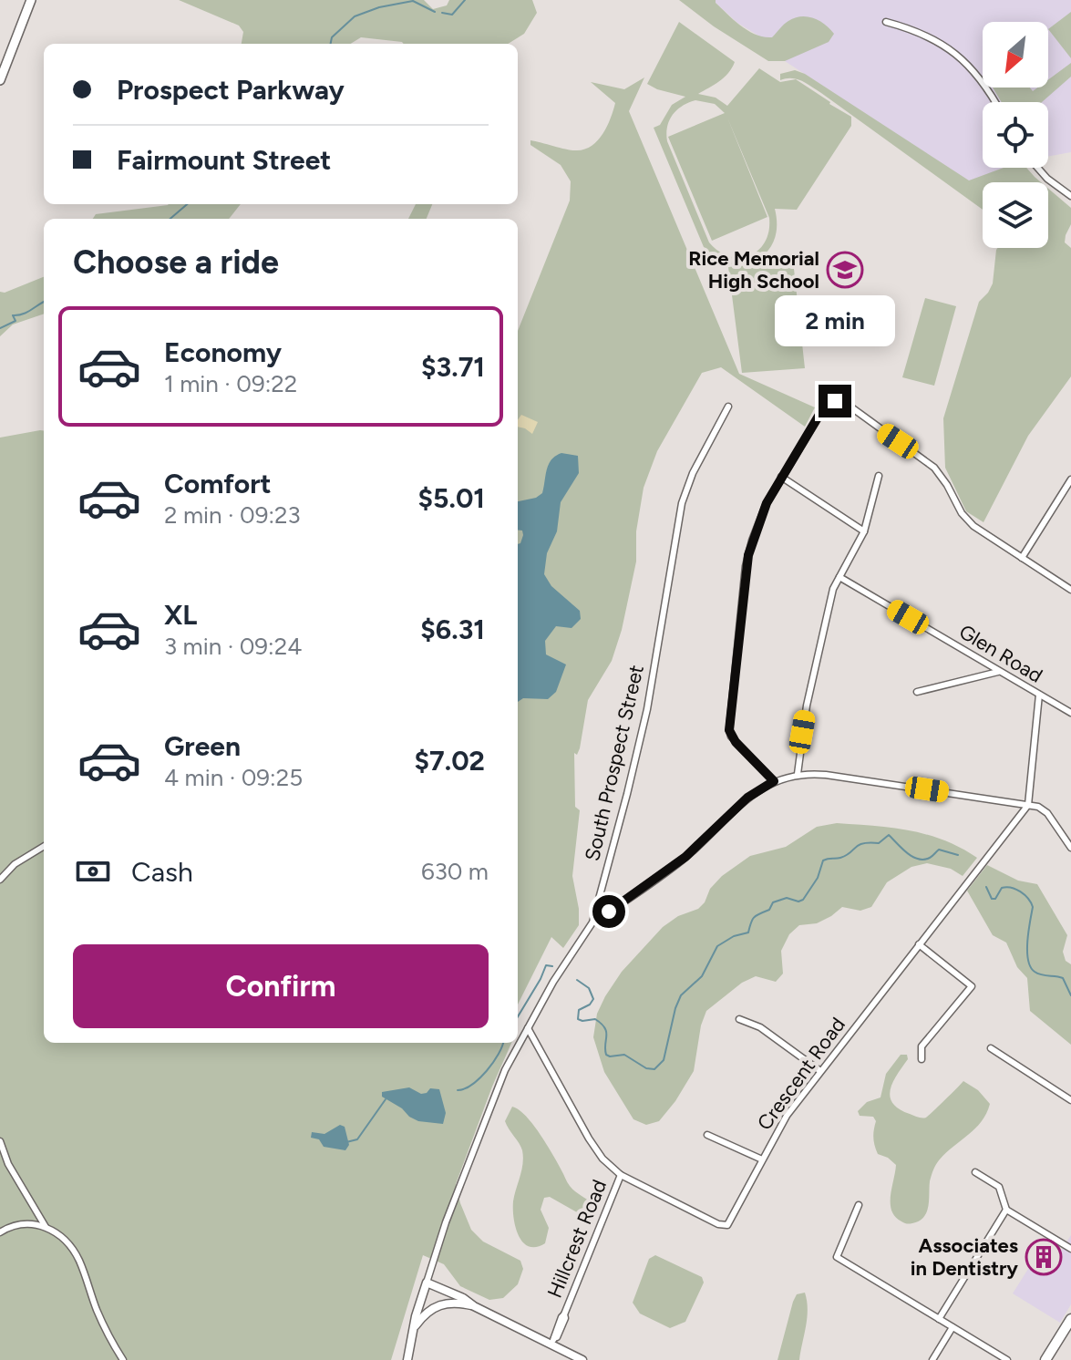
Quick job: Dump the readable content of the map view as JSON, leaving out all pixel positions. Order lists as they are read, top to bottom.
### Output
{
  "streets": {
    "street": [
      "Glen Road",
      "South Prospect Street",
      "Crescent Road",
      "Hillcrest Road"
    ]
  },
  "crossings": [
    ["South Prospect Street", "Crescent Road"],
    ["Crescent Road", "Hillcrest Road"]
  ],
  "places": {
    "school or university": ["Rice Memorial High School"],
    "building": ["Associates in Dentistry"]
  },
  "north": "bottom left",
  "page": {
    "banner": ["Prospect Parkway", "Fairmount Street"],
    "heading": "Choose a ride",
    "bubble": "2 min",
    "list": [
      {
        "name": "Economy",
        "note": "1 min · 09:22",
        "value": "$3.71"
      },
      {
        "name": "Comfort",
        "note": "2 min · 09:23",
        "value": "$5.01"
      },
      {
        "name": "XL",
        "note": "3 min · 09:24",
        "value": "$6.31"
      },
      {
        "name": "Green",
        "note": "4 min · 09:25",
        "value": "$7.02"
      }
    ],
    "pay": ["Cash", "630 m"],
    "buttons": "Confirm"
  }
}
